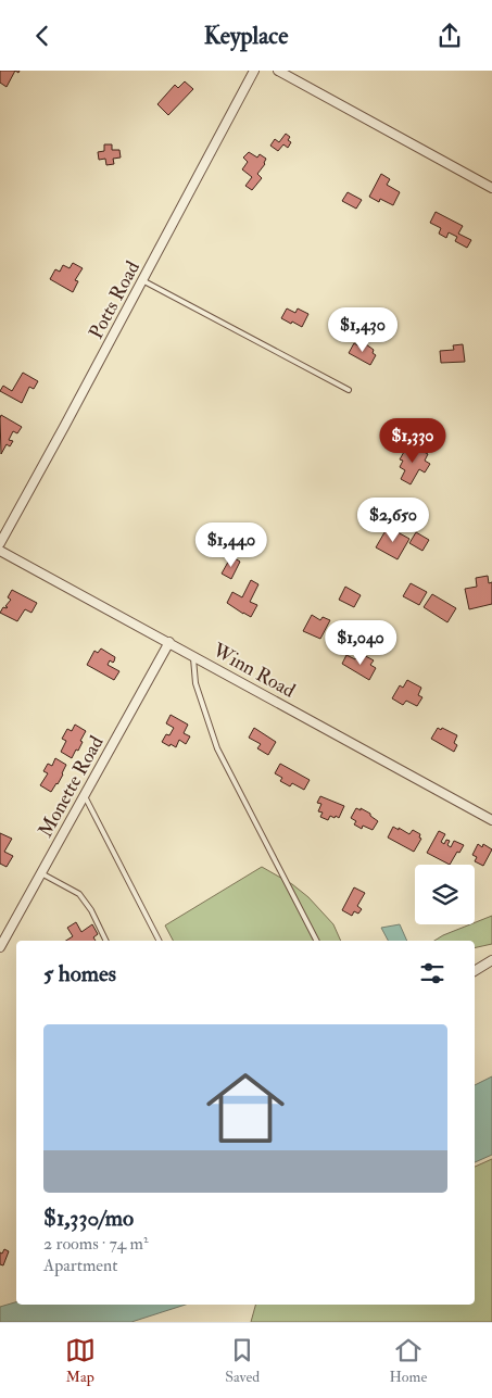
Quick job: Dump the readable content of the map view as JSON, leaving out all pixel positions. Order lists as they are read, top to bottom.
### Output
{
  "streets": {
    "street": ["Potts Road", "Winn Road", "Monette Road"]
  },
  "crossings": [
    ["Winn Road", "Monette Road"]
  ],
  "page": {
    "header": "Keyplace",
    "price": [
      "$1,430",
      "$1,330",
      "$2,650",
      "$1,440",
      "$1,040"
    ],
    "heading": "5 homes",
    "list": [
      {
        "name": "$1,330/mo",
        "note": "2 rooms · 74 m² · Apartment"
      }
    ],
    "tabs": ["Map", "Saved", "Home"]
  }
}
